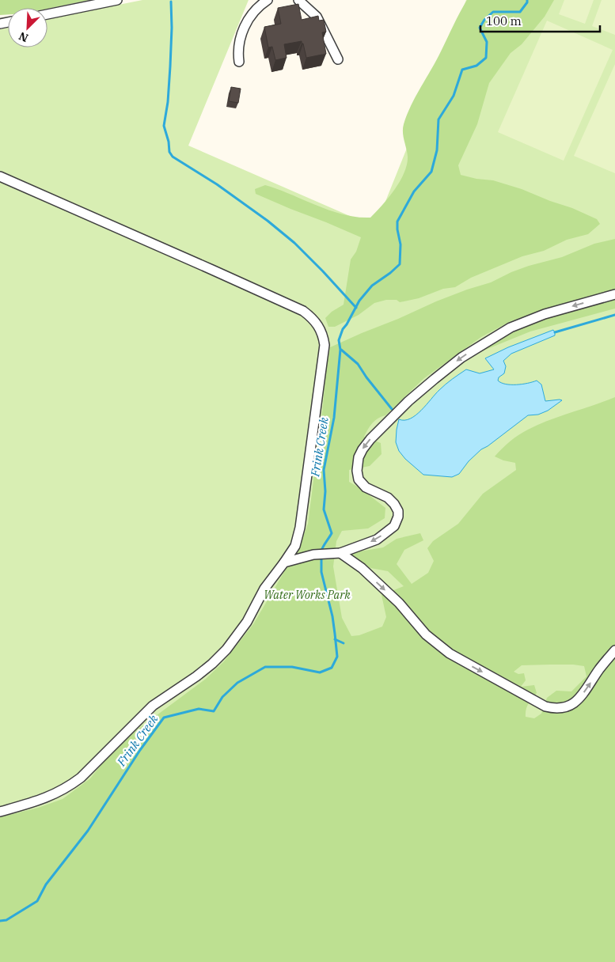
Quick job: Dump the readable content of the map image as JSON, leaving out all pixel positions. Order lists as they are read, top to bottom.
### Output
{
  "water": ["Frink Creek"],
  "parks": ["Water Works Park"],
  "scale_bar": "100 m",
  "north": "bottom left"
}
